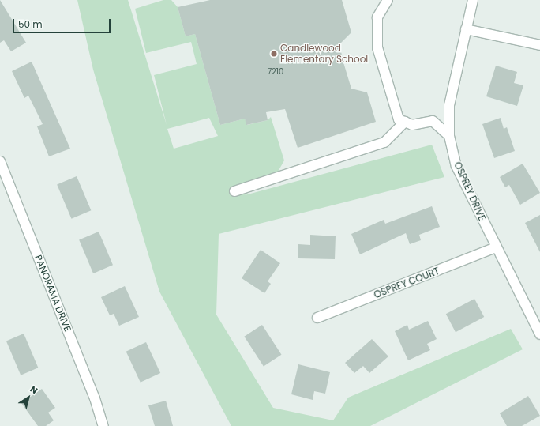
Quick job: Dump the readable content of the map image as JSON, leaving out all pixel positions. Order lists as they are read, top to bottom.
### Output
{
  "streets": {
    "street": ["OSPREY DRIVE", "OSPREY COURT", "PANORAMA DRIVE"]
  },
  "crossings": [
    ["OSPREY DRIVE", "OSPREY COURT"]
  ],
  "places": ["Candlewood Elementary School"],
  "house_numbers": ["7210"],
  "scale_bar": "50 m",
  "north": "top right"
}
